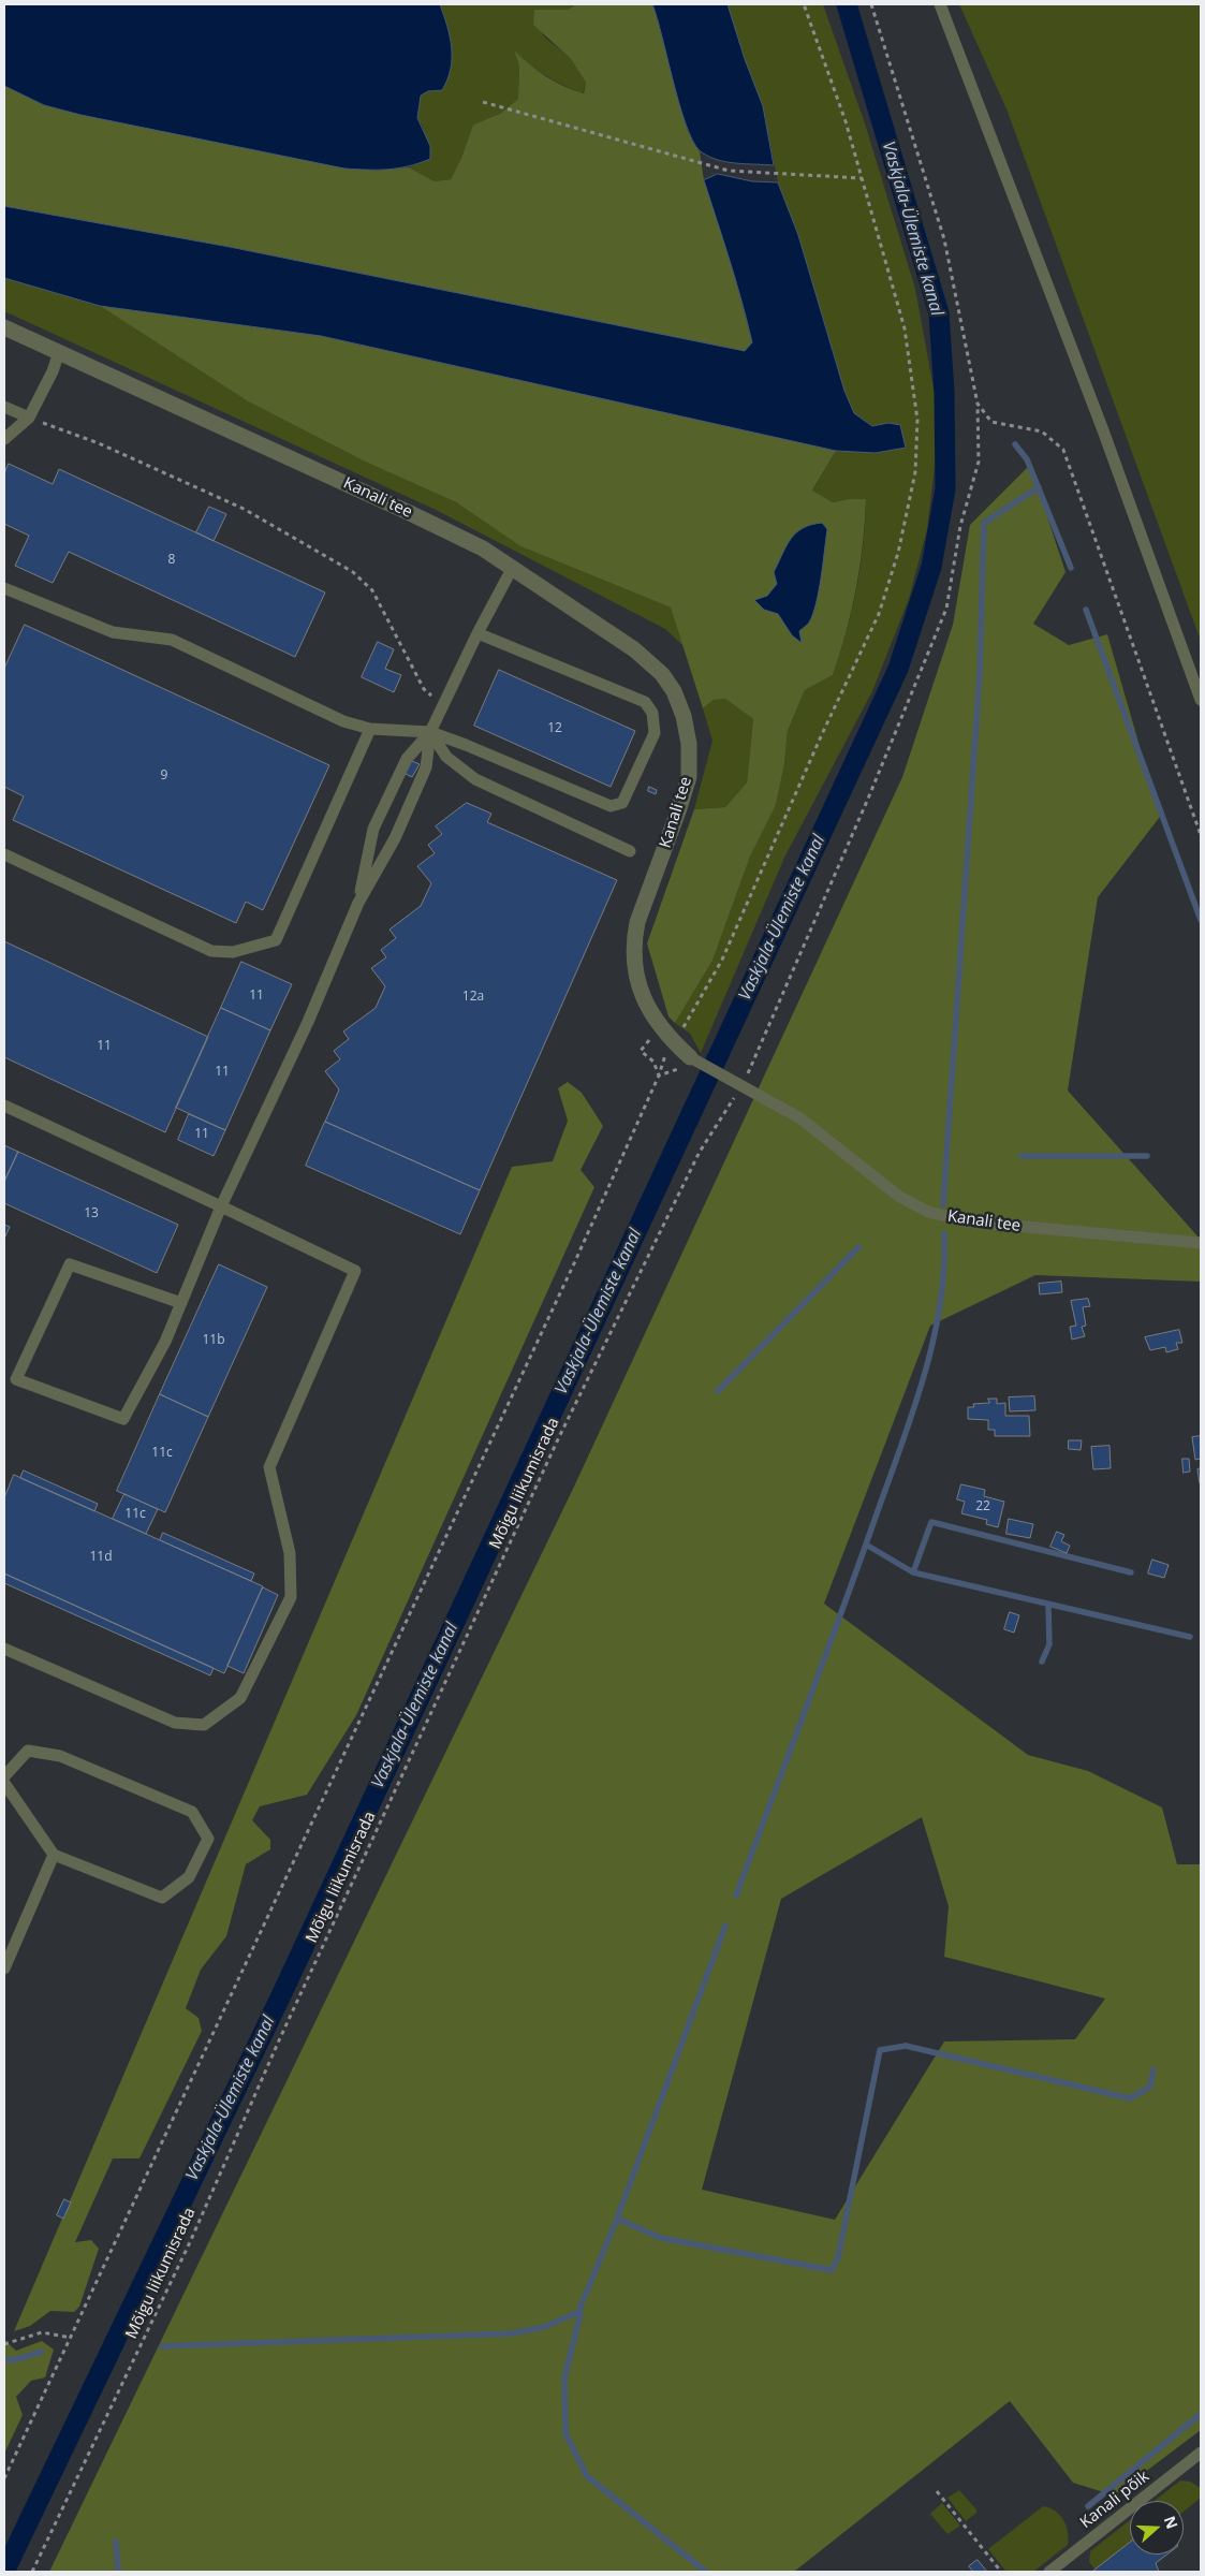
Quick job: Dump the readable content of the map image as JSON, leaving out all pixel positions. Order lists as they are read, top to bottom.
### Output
{
  "streets": {
    "street": ["Kanali tee"],
    "lane": ["Kanali põik"],
    "path": ["Mõigu liikumisrada"]
  },
  "crossings": [
    ["Kanali tee", "Mõigu liikumisrada"]
  ],
  "water": ["Vaskjala-Ülemiste kanal"],
  "house_numbers": [
    "8",
    "12",
    "9",
    "11",
    "12a",
    "11",
    "11",
    "11",
    "13",
    "11b",
    "11c",
    "22",
    "11c",
    "11d"
  ],
  "north": "right"
}
